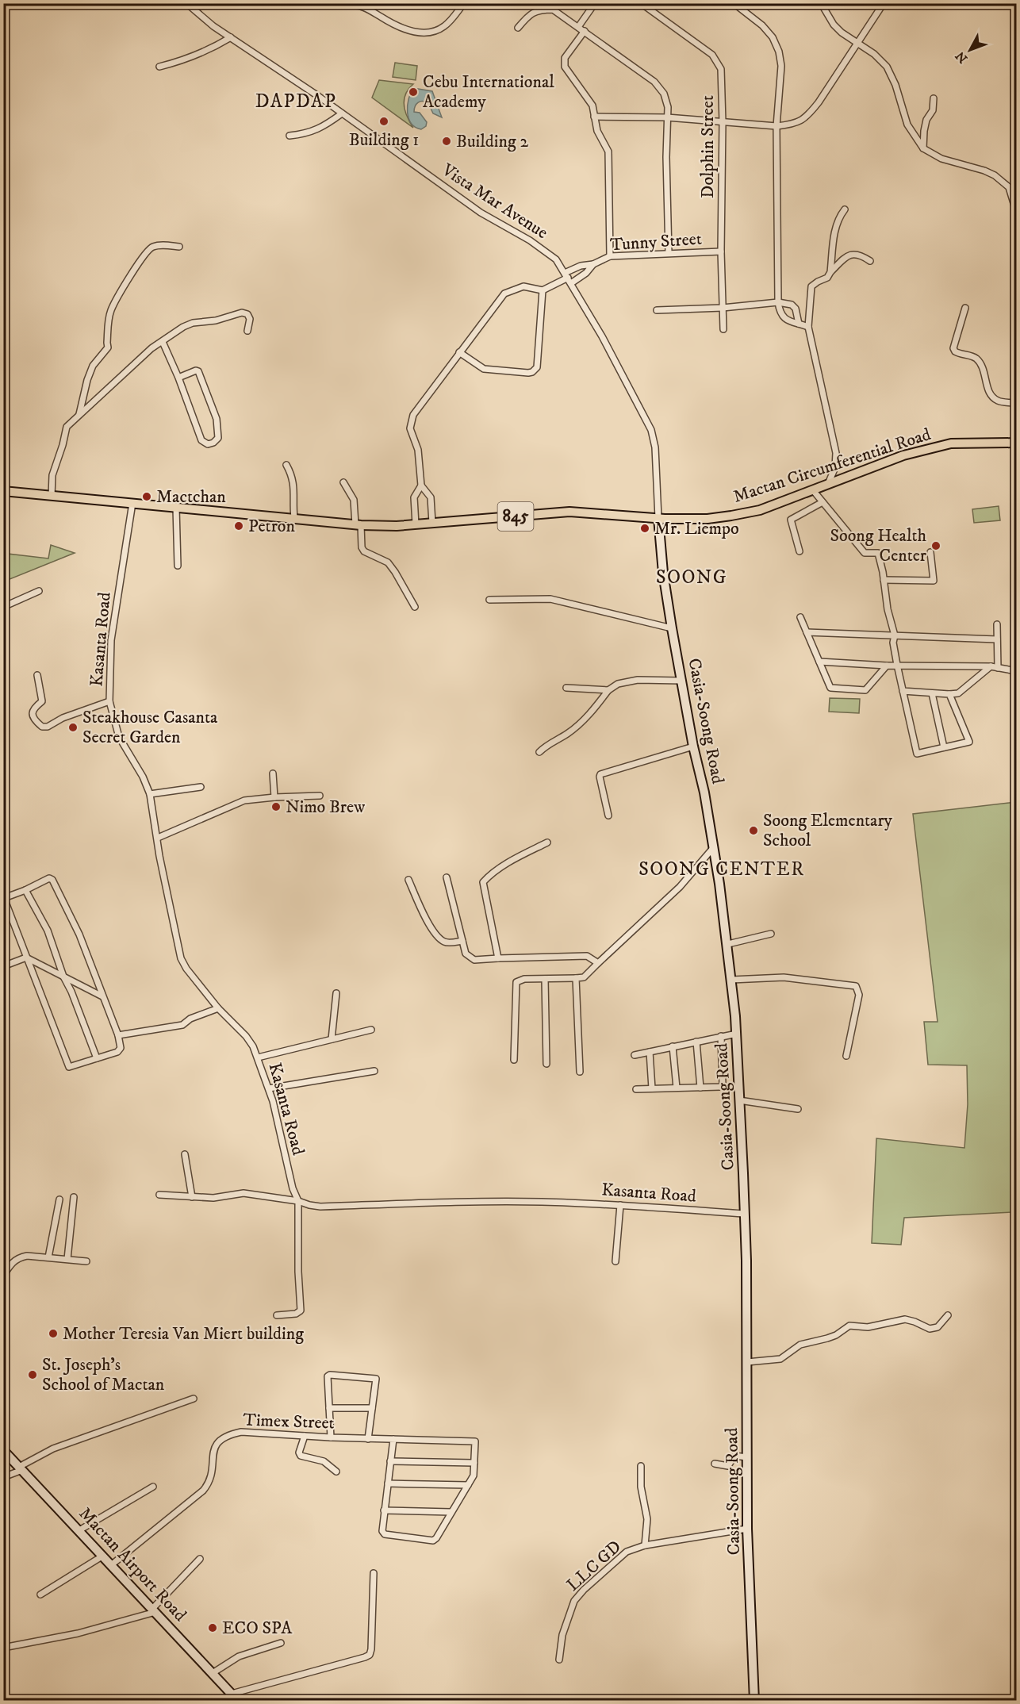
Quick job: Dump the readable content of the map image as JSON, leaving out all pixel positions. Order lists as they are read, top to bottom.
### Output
{
  "streets": {
    "main road": ["Mactan Circumferential Road", "845"],
    "street": [
      "Dolphin Street",
      "Vista Mar Avenue",
      "Tunny Street",
      "Kasanta Road",
      "Casia-Soong Road",
      "Timex Street",
      "Mactan Airport Road",
      "LLC GD"
    ]
  },
  "crossings": [
    ["Dolphin Street", "Tunny Street"],
    ["Vista Mar Avenue", "Tunny Street"],
    ["Vista Mar Avenue", "Mactan Circumferential Road"],
    ["Vista Mar Avenue", "Casia-Soong Road"],
    ["Mactan Circumferential Road", "Kasanta Road"],
    ["Mactan Circumferential Road", "Casia-Soong Road"],
    ["Kasanta Road", "Casia-Soong Road"],
    ["Casia-Soong Road", "LLC GD"],
    ["Timex Street", "Mactan Airport Road"]
  ],
  "districts": ["DAPDAP", "SOONG", "SOONG CENTER"],
  "places": [
    "Cebu International Academy",
    "Building 1",
    "Building 2",
    "Mactchan",
    "Petron",
    "Mr. Liempo",
    "Soong Health Center",
    "Steakhouse Casanta Secret Garden",
    "Nimo Brew",
    "Soong Elementary School",
    "Mother Teresia Van Miert building",
    "St. Joseph's School of Mactan",
    "ECO SPA"
  ],
  "north": "bottom left"
}
